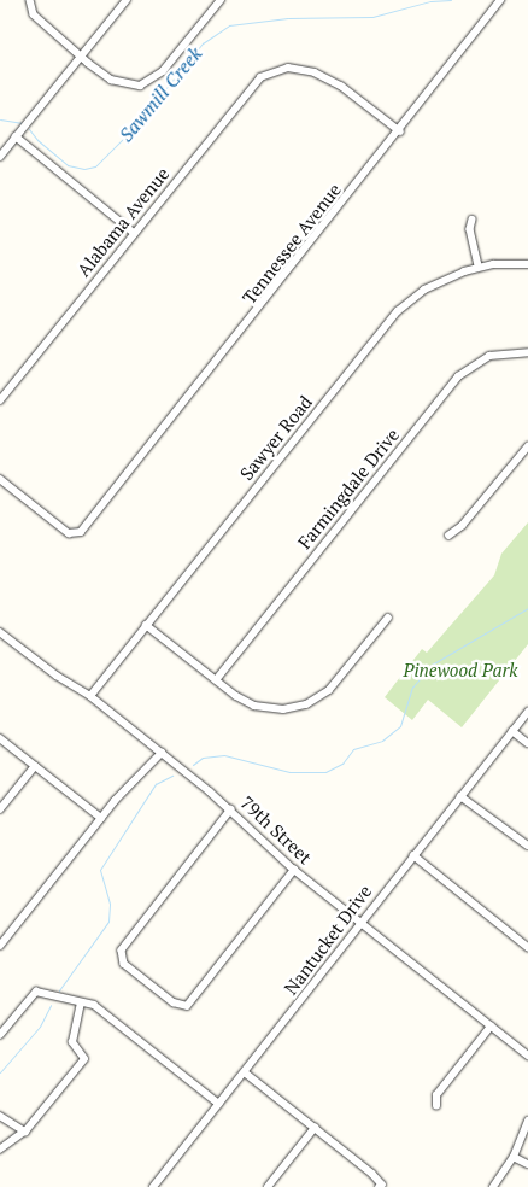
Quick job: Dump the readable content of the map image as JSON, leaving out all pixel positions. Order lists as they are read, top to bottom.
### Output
{
  "streets": {
    "street": [
      "Alabama Avenue",
      "Tennessee Avenue",
      "Sawyer Road",
      "Farmingdale Drive",
      "79th Street",
      "Nantucket Drive"
    ]
  },
  "crossings": [
    ["Alabama Avenue", "Tennessee Avenue"],
    ["Sawyer Road", "79th Street"],
    ["79th Street", "Nantucket Drive"]
  ],
  "water": ["Sawmill Creek"],
  "parks": ["Pinewood Park"]
}
